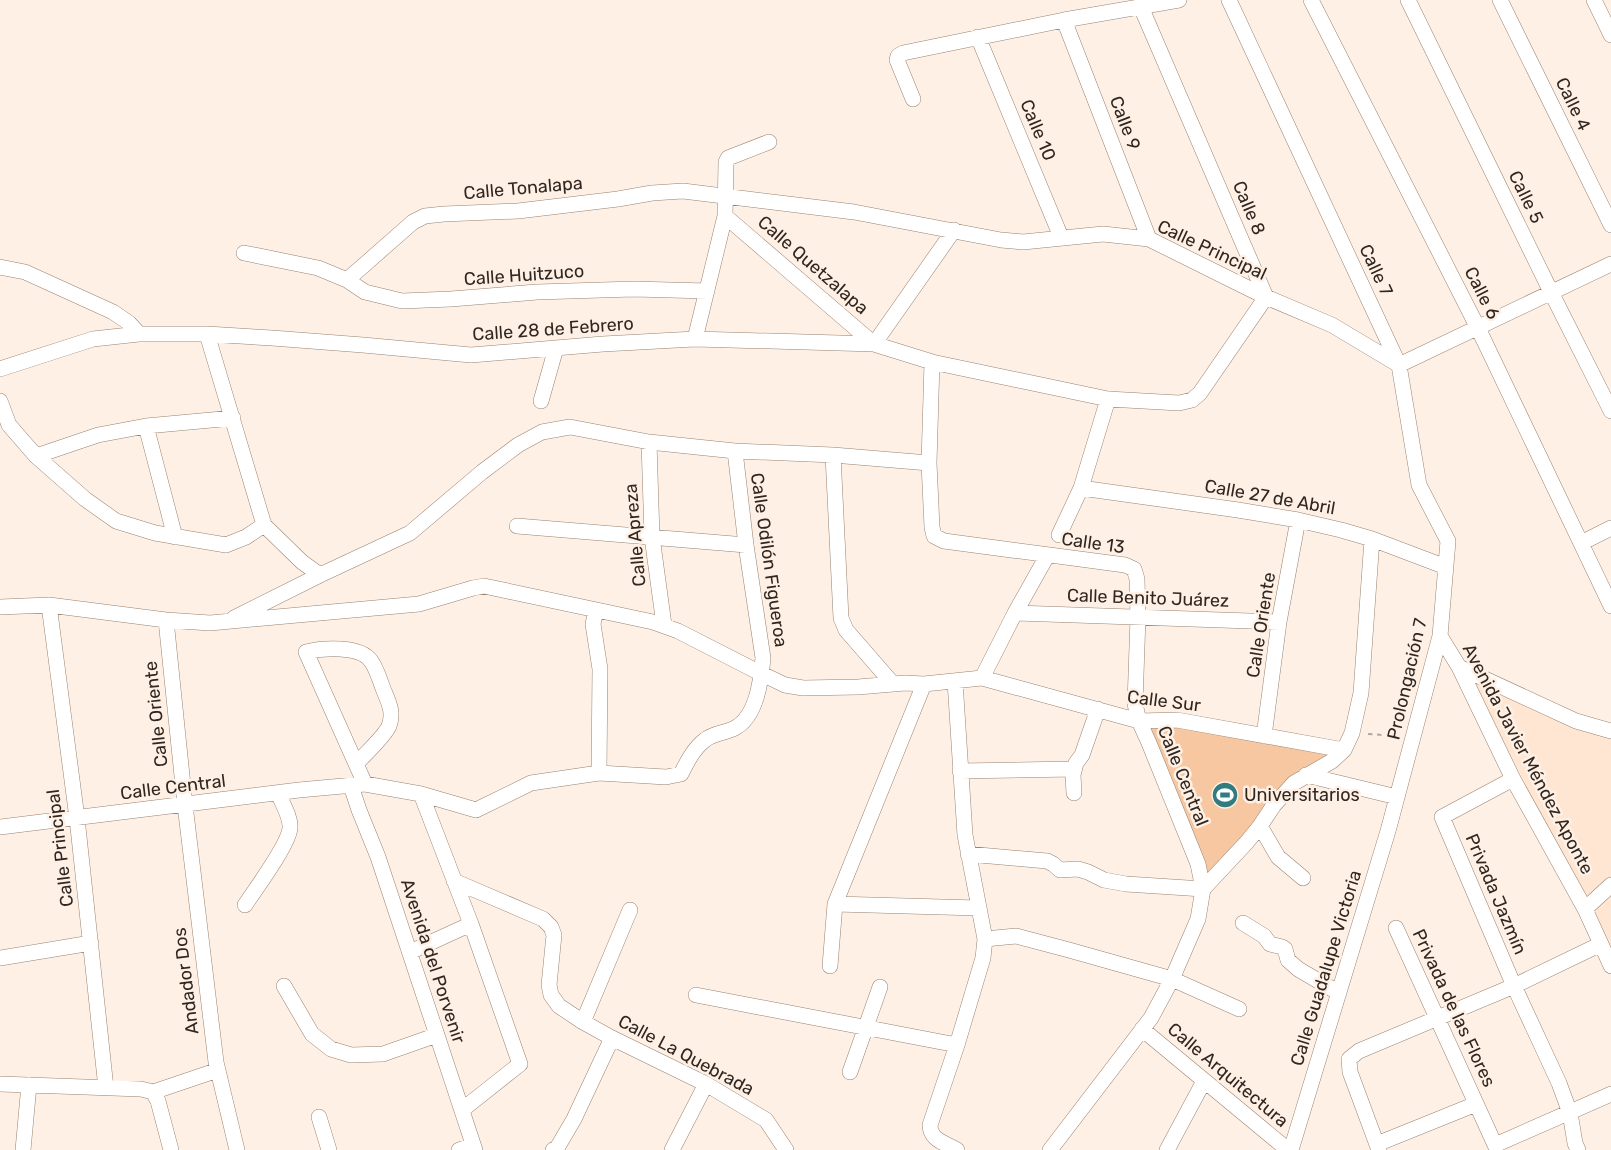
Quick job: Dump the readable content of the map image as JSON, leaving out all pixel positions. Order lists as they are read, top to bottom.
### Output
{
  "streets": {
    "street": [
      "Calle 4",
      "Calle 9",
      "Calle 10",
      "Calle Tonalapa",
      "Calle 5",
      "Calle 8",
      "Calle Principal",
      "Calle Quetzalapa",
      "Calle 7",
      "Calle Huitzuco",
      "Calle 6",
      "Calle 28 de Febrero",
      "Calle 27 de Abril",
      "Calle Apreza",
      "Calle 13",
      "Calle Odilón Figueroa",
      "Calle Benito Juárez",
      "Calle Oriente",
      "Prolongación 7",
      "Calle Sur",
      "Avenida Javier Méndez Aponte",
      "Calle Central",
      "Privada Jazmín",
      "Avenida del Porvenir",
      "Calle Guadalupe Victoria",
      "Andador Dos",
      "Privada de las Flores",
      "Calle La Quebrada",
      "Calle Arquitectura"
    ]
  },
  "crossings": [
    ["Calle 9", "Calle Principal"],
    ["Calle 10", "Calle Principal"],
    ["Calle Tonalapa", "Calle Principal"],
    ["Calle Tonalapa", "Calle Huitzuco"],
    ["Calle 8", "Calle Principal"],
    ["Calle Principal", "Calle 7"],
    ["Calle Principal", "Calle Central"],
    ["Calle Quetzalapa", "Calle 28 de Febrero"],
    ["Calle 7", "Calle 27 de Abril"],
    ["Calle 7", "Prolongación 7"],
    ["Calle 27 de Abril", "Calle Oriente"],
    ["Calle 27 de Abril", "Prolongación 7"],
    ["Calle 13", "Calle Central"],
    ["Calle Odilón Figueroa", "Calle Central"],
    ["Calle Benito Juárez", "Calle Oriente"],
    ["Calle Benito Juárez", "Calle Central"],
    ["Calle Oriente", "Calle Sur"],
    ["Calle Oriente", "Calle Central"],
    ["Calle Oriente", "Andador Dos"],
    ["Prolongación 7", "Avenida Javier Méndez Aponte"],
    ["Prolongación 7", "Calle Guadalupe Victoria"],
    ["Calle Sur", "Calle Central"],
    ["Avenida Javier Méndez Aponte", "Privada Jazmín"],
    ["Calle Central", "Avenida del Porvenir"],
    ["Calle Central", "Andador Dos"],
    ["Privada Jazmín", "Privada de las Flores"],
    ["Calle Guadalupe Victoria", "Calle Arquitectura"]
  ],
  "places": {
    "sports": ["Universitarios"]
  }
}
